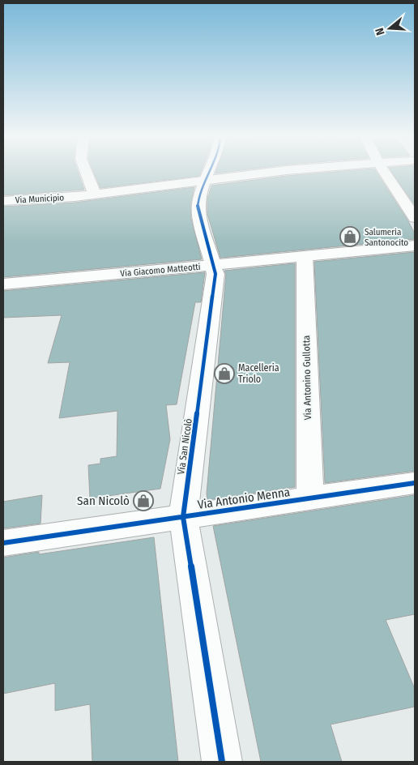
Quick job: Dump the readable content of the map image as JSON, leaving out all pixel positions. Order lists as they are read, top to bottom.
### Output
{
  "streets": {
    "street": [
      "Via Municipio",
      "Via Giacomo Matteotti",
      "Via Antonino Gullotta",
      "Via San Nicolò",
      "Via Antonio Menna"
    ]
  },
  "crossings": [
    ["Via Municipio", "Via San Nicolò"],
    ["Via Giacomo Matteotti", "Via Antonino Gullotta"],
    ["Via Giacomo Matteotti", "Via San Nicolò"],
    ["Via Antonino Gullotta", "Via Antonio Menna"],
    ["Via San Nicolò", "Via Antonio Menna"]
  ],
  "places": {
    "shop": ["Salumeria Santonocito", "Macelleria Triolo", "San Nicolò"]
  },
  "north": "left"
}
